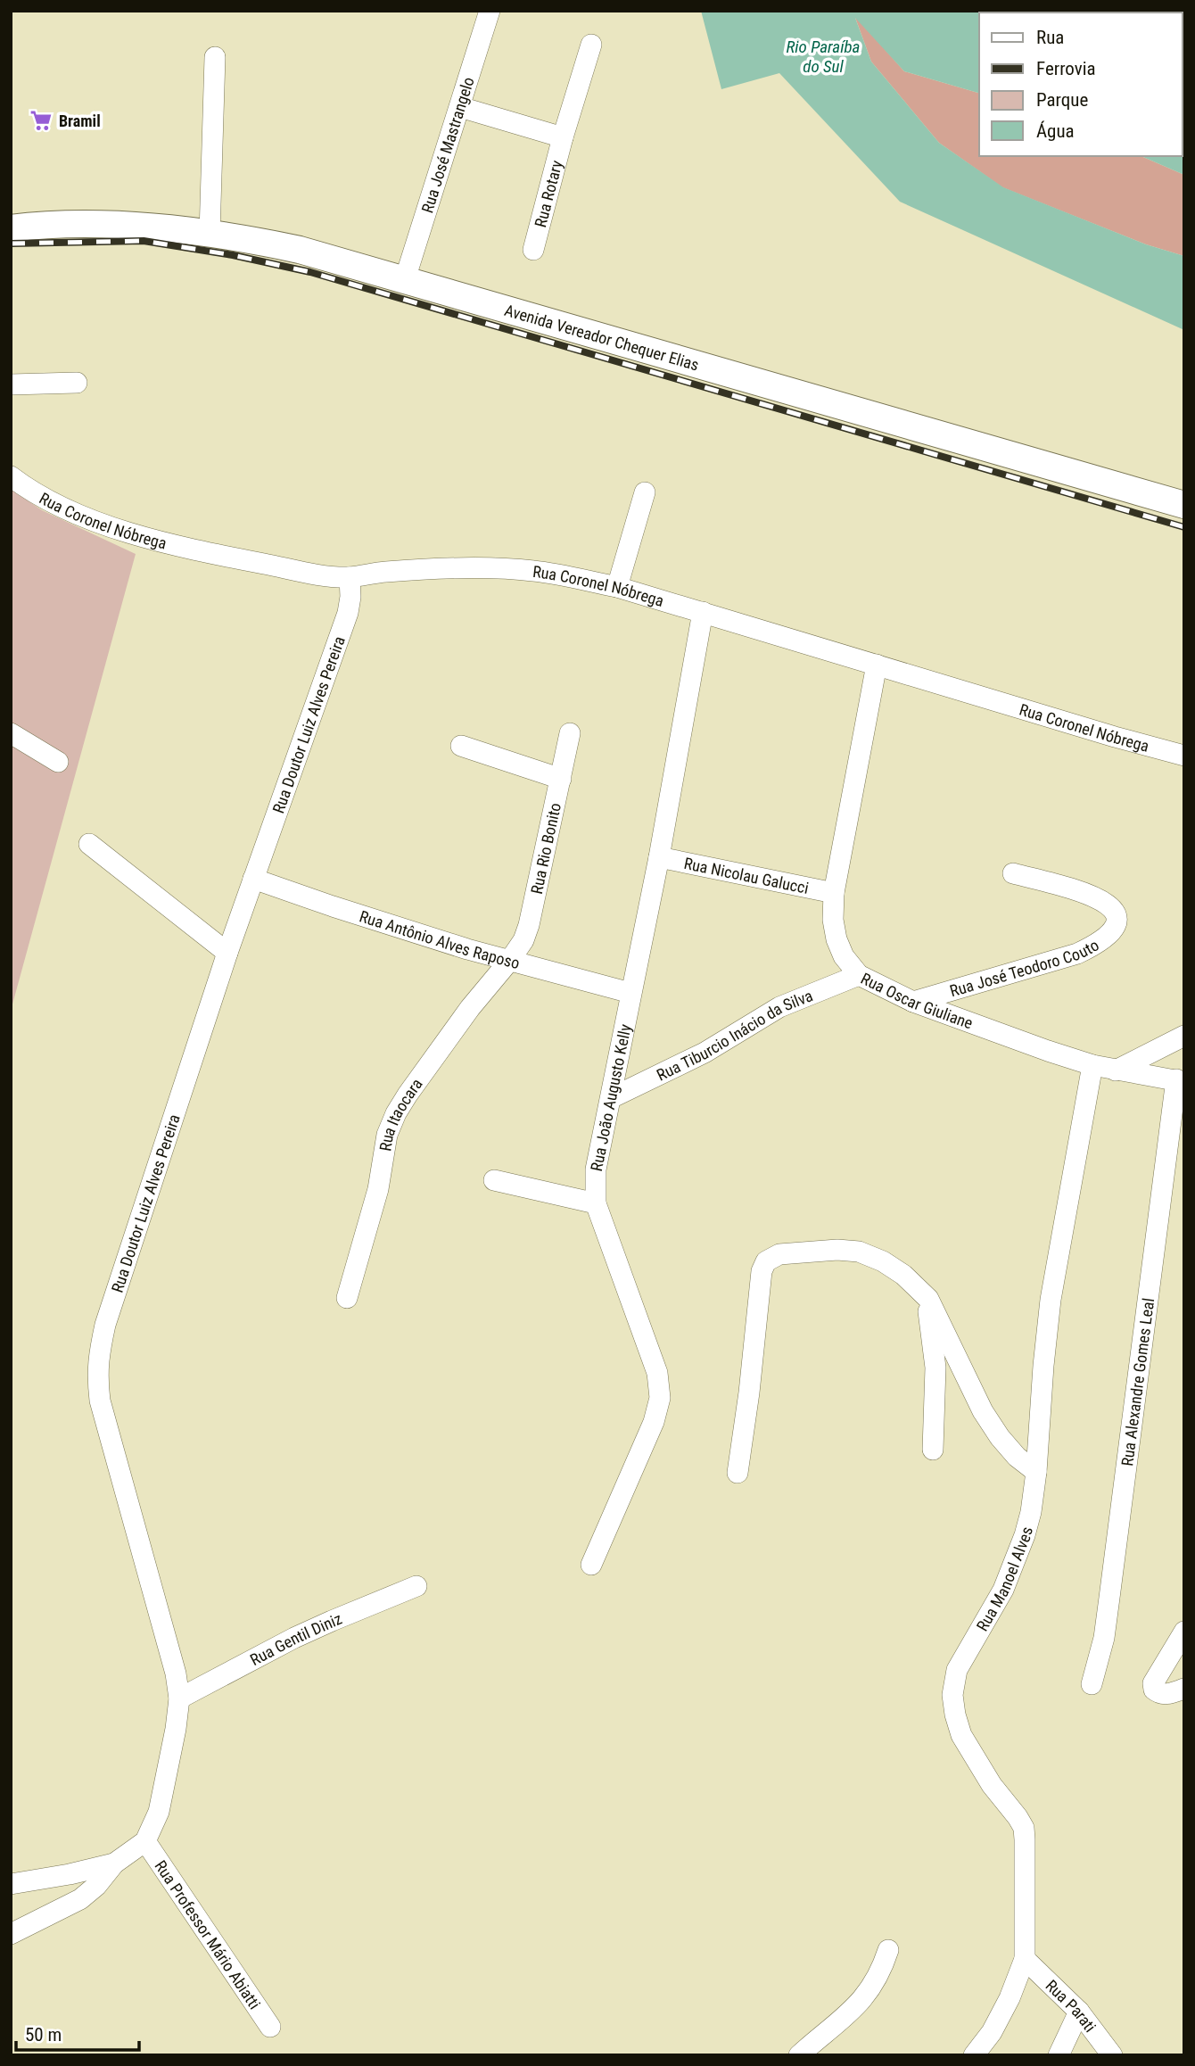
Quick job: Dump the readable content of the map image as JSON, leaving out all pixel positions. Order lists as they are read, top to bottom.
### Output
{
  "streets": {
    "main road": ["Avenida Vereador Chequer Elias"],
    "street": [
      "Rua José Mastrangelo",
      "Rua Rotary",
      "Rua Coronel Nóbrega",
      "Rua Doutor Luiz Alves Pereira",
      "Rua Rio Bonito",
      "Rua Nicolau Galucci",
      "Rua Antônio Alves Raposo",
      "Rua José Teodoro Couto",
      "Rua Oscar Giuliane",
      "Rua Tiburcio Inácio da Silva",
      "Rua João Augusto Kelly",
      "Rua Itaocara",
      "Rua Alexandre Gomes Leal",
      "Rua Manoel Alves",
      "Rua Gentil Diniz",
      "Rua Professor Mário Abiatti",
      "Rua Parati"
    ]
  },
  "crossings": [
    ["Rua José Mastrangelo", "Avenida Vereador Chequer Elias"],
    ["Rua Coronel Nóbrega", "Rua Doutor Luiz Alves Pereira"],
    ["Rua Coronel Nóbrega", "Rua Oscar Giuliane"],
    ["Rua Coronel Nóbrega", "Rua João Augusto Kelly"],
    ["Rua Doutor Luiz Alves Pereira", "Rua Antônio Alves Raposo"],
    ["Rua Doutor Luiz Alves Pereira", "Rua Gentil Diniz"],
    ["Rua Doutor Luiz Alves Pereira", "Rua Professor Mário Abiatti"],
    ["Rua Rio Bonito", "Rua Antônio Alves Raposo"],
    ["Rua Rio Bonito", "Rua Itaocara"],
    ["Rua Nicolau Galucci", "Rua Oscar Giuliane"],
    ["Rua Nicolau Galucci", "Rua João Augusto Kelly"],
    ["Rua Antônio Alves Raposo", "Rua João Augusto Kelly"],
    ["Rua Antônio Alves Raposo", "Rua Itaocara"],
    ["Rua José Teodoro Couto", "Rua Oscar Giuliane"],
    ["Rua Oscar Giuliane", "Rua Tiburcio Inácio da Silva"],
    ["Rua Oscar Giuliane", "Rua Alexandre Gomes Leal"],
    ["Rua Oscar Giuliane", "Rua Manoel Alves"],
    ["Rua Tiburcio Inácio da Silva", "Rua João Augusto Kelly"],
    ["Rua Manoel Alves", "Rua Parati"]
  ],
  "water": ["Rio Paraíba do Sul"],
  "places": {
    "supermarket": ["Bramil"]
  },
  "legend": [
    "Rua",
    "Ferrovia",
    "Parque",
    "Água"
  ],
  "scale_bar": "50 m"
}
